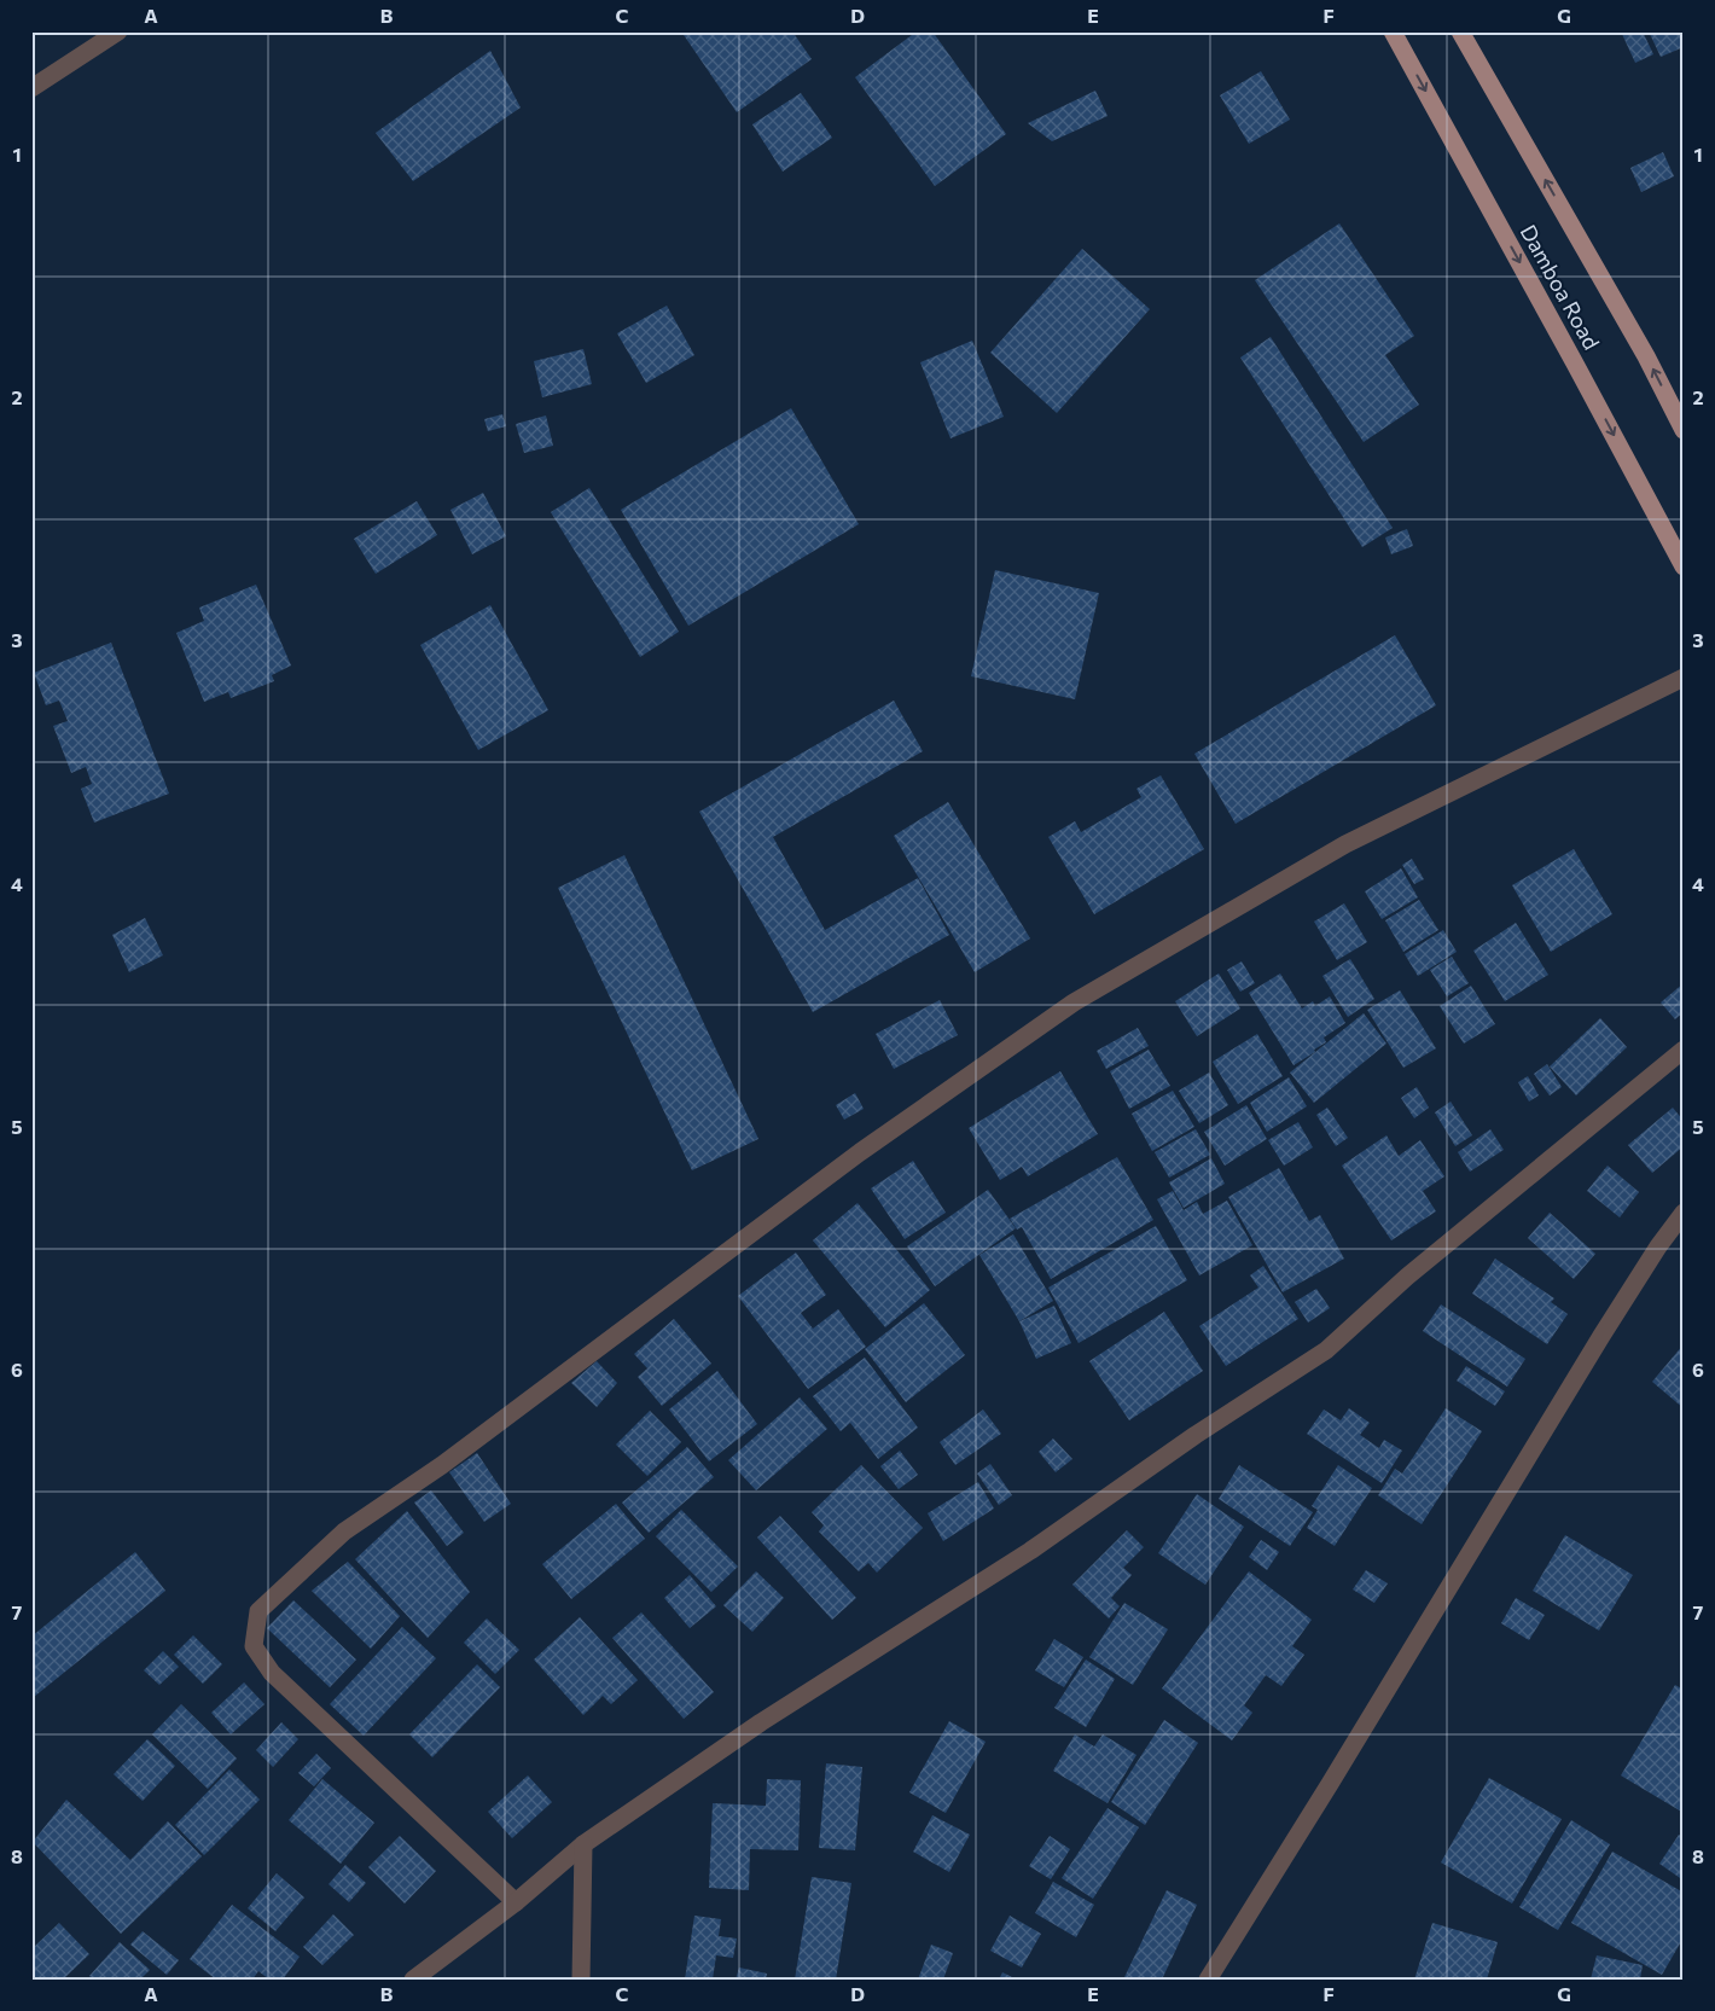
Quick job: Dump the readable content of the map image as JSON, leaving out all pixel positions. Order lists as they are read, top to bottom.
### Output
{
  "streets": {
    "main road": ["Damboa Road"]
  },
  "grid": {
    "columns": [
      "A",
      "B",
      "C",
      "D",
      "E",
      "F",
      "G"
    ],
    "rows": [
      "1",
      "2",
      "3",
      "4",
      "5",
      "6",
      "7",
      "8"
    ]
  }
}
